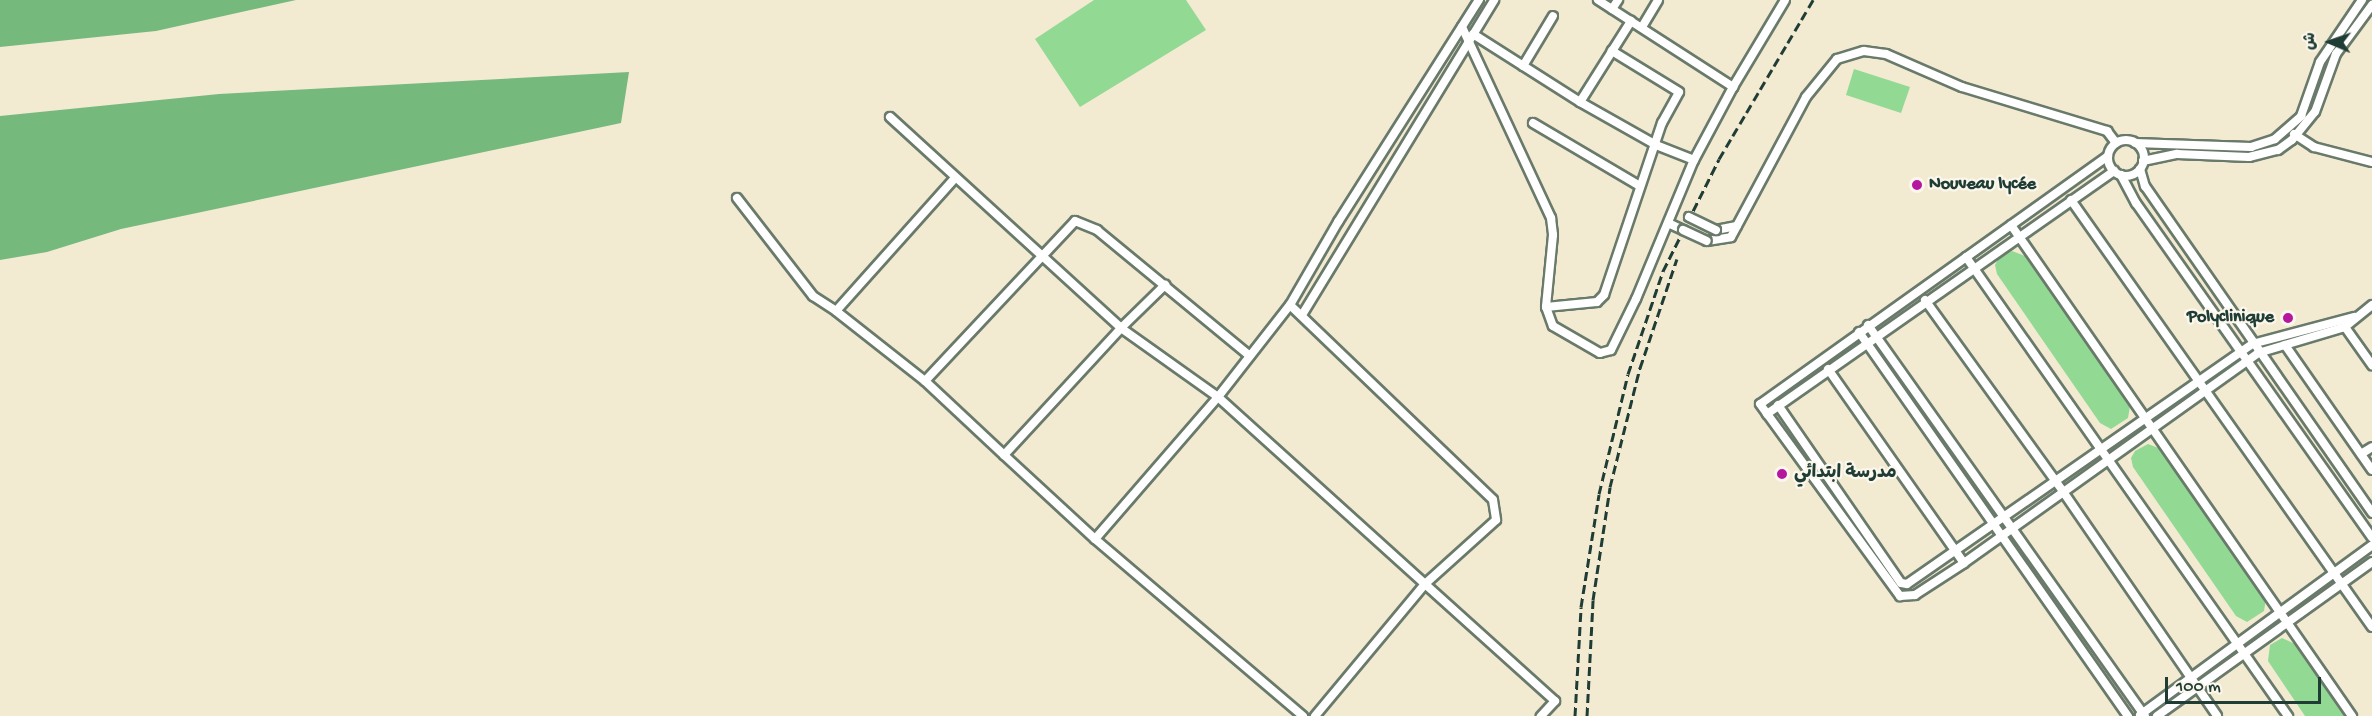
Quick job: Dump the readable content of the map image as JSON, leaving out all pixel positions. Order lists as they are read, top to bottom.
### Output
{
  "places": ["Nouveau lycée", "Polyclinique", "مدرسة ابتدائي"],
  "scale_bar": "100 m",
  "north": "left"
}
